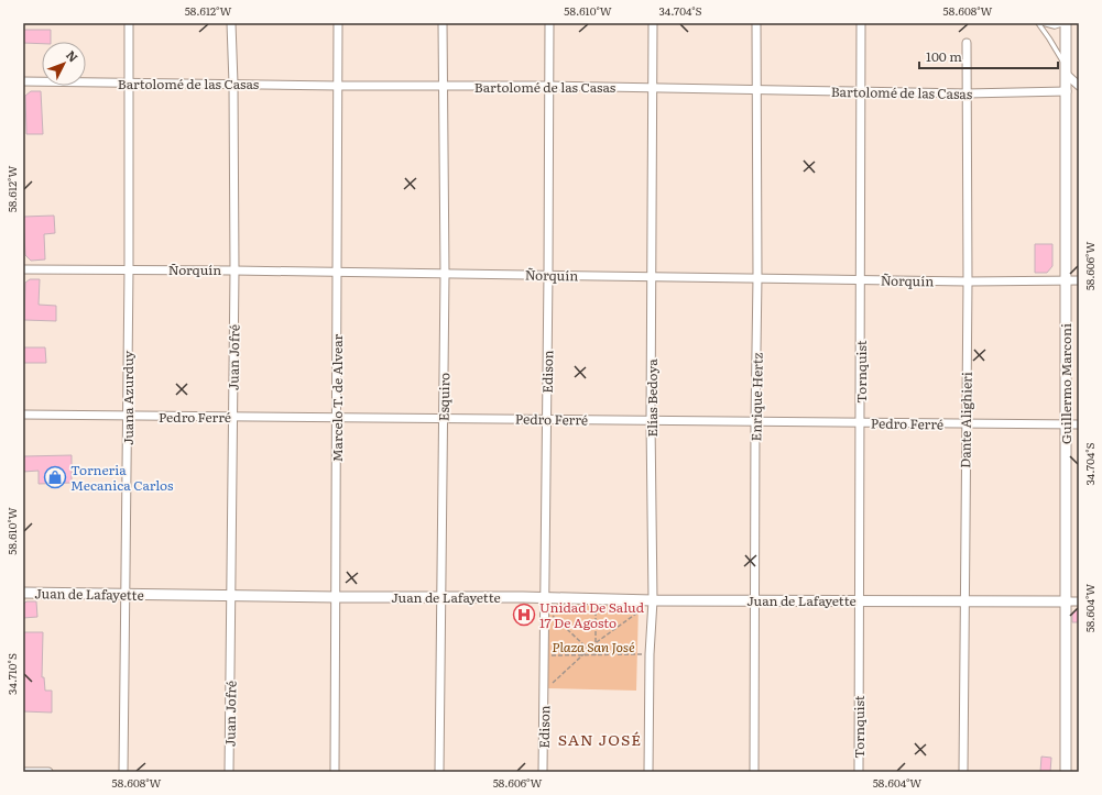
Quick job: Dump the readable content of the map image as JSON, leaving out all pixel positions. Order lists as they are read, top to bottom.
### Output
{
  "streets": {
    "street": [
      "Bartolomé de las Casas",
      "Ñorquín",
      "Juan Jofré",
      "Edison",
      "Tornquist",
      "Guillermo Marconi",
      "Esquiro",
      "Enrique Hertz",
      "Juana Azurduy",
      "Marcelo T. de Alvear",
      "Elías Bedoya",
      "Pedro Ferré",
      "Dante Alighieri",
      "Juan de Lafayette"
    ]
  },
  "crossings": [
    ["Bartolomé de las Casas", "Juan Jofré"],
    ["Bartolomé de las Casas", "Edison"],
    ["Bartolomé de las Casas", "Tornquist"],
    ["Bartolomé de las Casas", "Guillermo Marconi"],
    ["Bartolomé de las Casas", "Esquiro"],
    ["Bartolomé de las Casas", "Enrique Hertz"],
    ["Bartolomé de las Casas", "Juana Azurduy"],
    ["Bartolomé de las Casas", "Marcelo T. de Alvear"],
    ["Bartolomé de las Casas", "Elías Bedoya"],
    ["Bartolomé de las Casas", "Dante Alighieri"],
    ["Ñorquín", "Juan Jofré"],
    ["Ñorquín", "Edison"],
    ["Ñorquín", "Tornquist"],
    ["Ñorquín", "Guillermo Marconi"],
    ["Ñorquín", "Esquiro"],
    ["Ñorquín", "Enrique Hertz"],
    ["Ñorquín", "Juana Azurduy"],
    ["Ñorquín", "Marcelo T. de Alvear"],
    ["Ñorquín", "Elías Bedoya"],
    ["Ñorquín", "Dante Alighieri"],
    ["Juan Jofré", "Pedro Ferré"],
    ["Juan Jofré", "Juan de Lafayette"],
    ["Edison", "Pedro Ferré"],
    ["Edison", "Juan de Lafayette"],
    ["Tornquist", "Pedro Ferré"],
    ["Tornquist", "Juan de Lafayette"],
    ["Guillermo Marconi", "Pedro Ferré"],
    ["Guillermo Marconi", "Juan de Lafayette"],
    ["Esquiro", "Pedro Ferré"],
    ["Esquiro", "Juan de Lafayette"],
    ["Enrique Hertz", "Pedro Ferré"],
    ["Enrique Hertz", "Juan de Lafayette"],
    ["Juana Azurduy", "Pedro Ferré"],
    ["Juana Azurduy", "Juan de Lafayette"],
    ["Marcelo T. de Alvear", "Pedro Ferré"],
    ["Marcelo T. de Alvear", "Juan de Lafayette"],
    ["Elías Bedoya", "Pedro Ferré"],
    ["Elías Bedoya", "Juan de Lafayette"],
    ["Pedro Ferré", "Dante Alighieri"],
    ["Dante Alighieri", "Juan de Lafayette"]
  ],
  "districts": ["SAN JOSÉ"],
  "parks": ["Plaza San José"],
  "places": {
    "shop": ["Torneria Mecanica Carlos"],
    "hospital": ["Unidad De Salud 17 De Agosto"]
  },
  "scale_bar": "100 m",
  "north": "top right",
  "coordinates": [
    "58.612°W",
    "58.610°W",
    "34.704°S",
    "58.608°W",
    "58.606°W",
    "58.604°W",
    "34.710°S"
  ]
}
